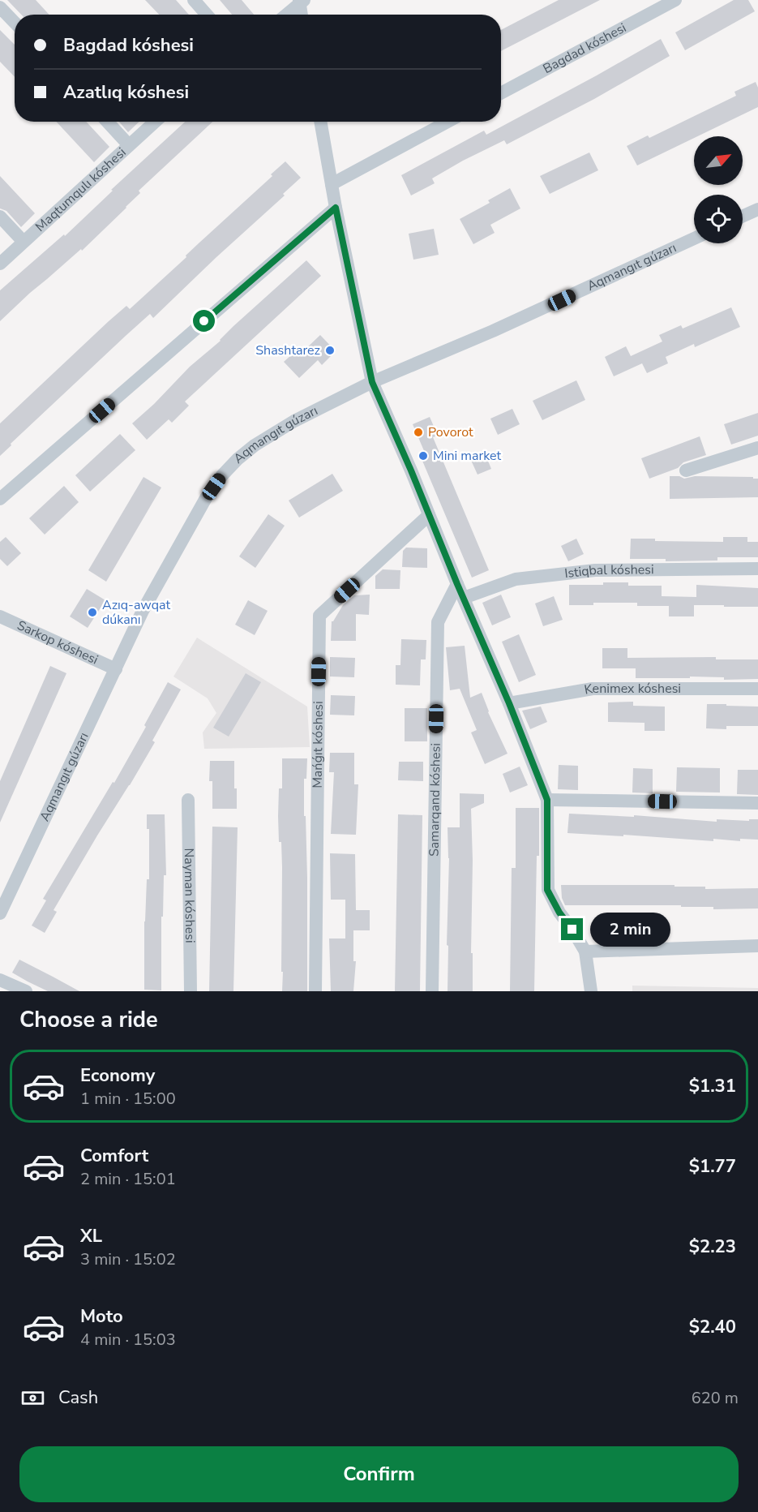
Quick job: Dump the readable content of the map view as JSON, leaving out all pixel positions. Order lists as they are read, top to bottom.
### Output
{
  "streets": {
    "street": [
      "Bagdad kóshesi",
      "Maqtumqulı kóshesi",
      "Aqmangıt gúzarı",
      "Istiqbal kóshesi",
      "Sarkop kóshesi",
      "Kenimex kóshesi",
      "Mańǵıt kóshesi",
      "Samarqand kóshesi",
      "Nayman kóshesi"
    ]
  },
  "crossings": [
    ["Aqmangıt gúzarı", "Sarkop kóshesi"]
  ],
  "places": [
    "Shashtarez",
    "Povorot",
    "Mini market",
    "Azıq-awqat dúkanı"
  ],
  "north": "top right",
  "page": {
    "banner": ["Bagdad kóshesi", "Azatlıq kóshesi"],
    "bubble": "2 min",
    "heading": "Choose a ride",
    "list": [
      {
        "name": "Economy",
        "note": "1 min · 15:00",
        "value": "$1.31"
      },
      {
        "name": "Comfort",
        "note": "2 min · 15:01",
        "value": "$1.77"
      },
      {
        "name": "XL",
        "note": "3 min · 15:02",
        "value": "$2.23"
      },
      {
        "name": "Moto",
        "note": "4 min · 15:03",
        "value": "$2.40"
      }
    ],
    "pay": ["Cash", "620 m"],
    "buttons": "Confirm"
  }
}
